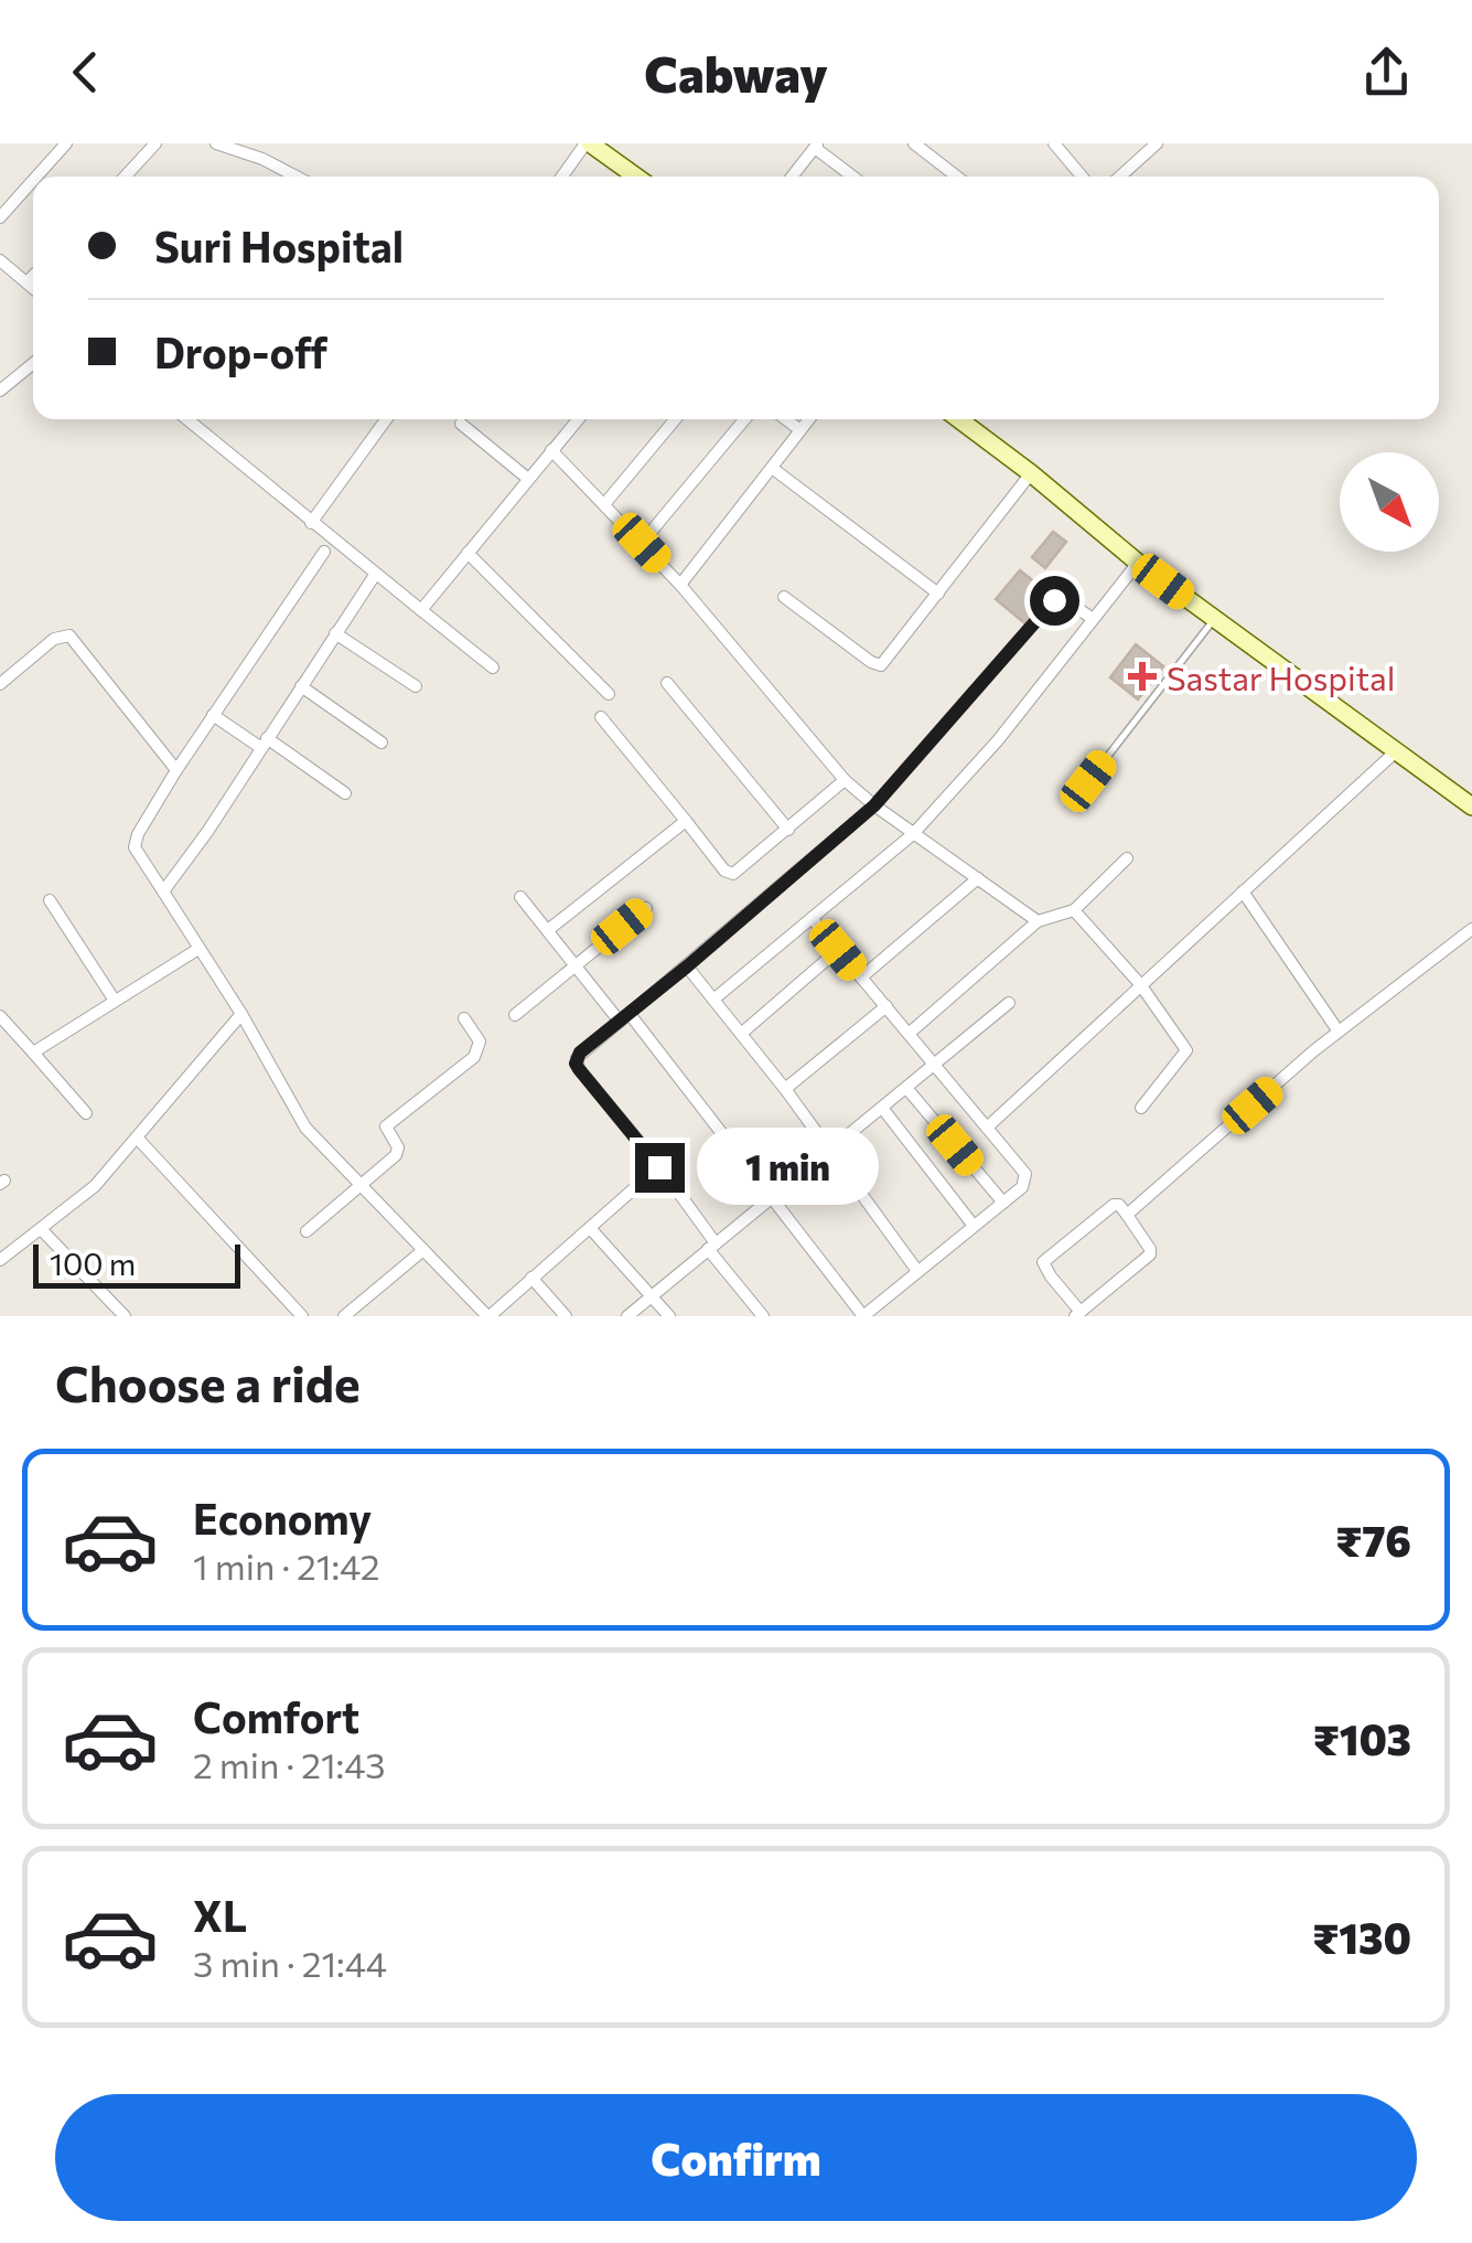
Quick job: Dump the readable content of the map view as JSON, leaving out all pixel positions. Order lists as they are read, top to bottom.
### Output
{
  "places": {
    "health": ["Sastar Hospital"]
  },
  "scale_bar": "100 m",
  "north": "bottom right",
  "page": {
    "header": "Cabway",
    "banner": ["Suri Hospital", "Drop-off"],
    "bubble": "1 min",
    "scale": "100 m",
    "heading": "Choose a ride",
    "list": [
      {
        "name": "Economy",
        "note": "1 min · 21:42",
        "value": "₹76"
      },
      {
        "name": "Comfort",
        "note": "2 min · 21:43",
        "value": "₹103"
      },
      {
        "name": "XL",
        "note": "3 min · 21:44",
        "value": "₹130"
      }
    ],
    "buttons": "Confirm"
  }
}
